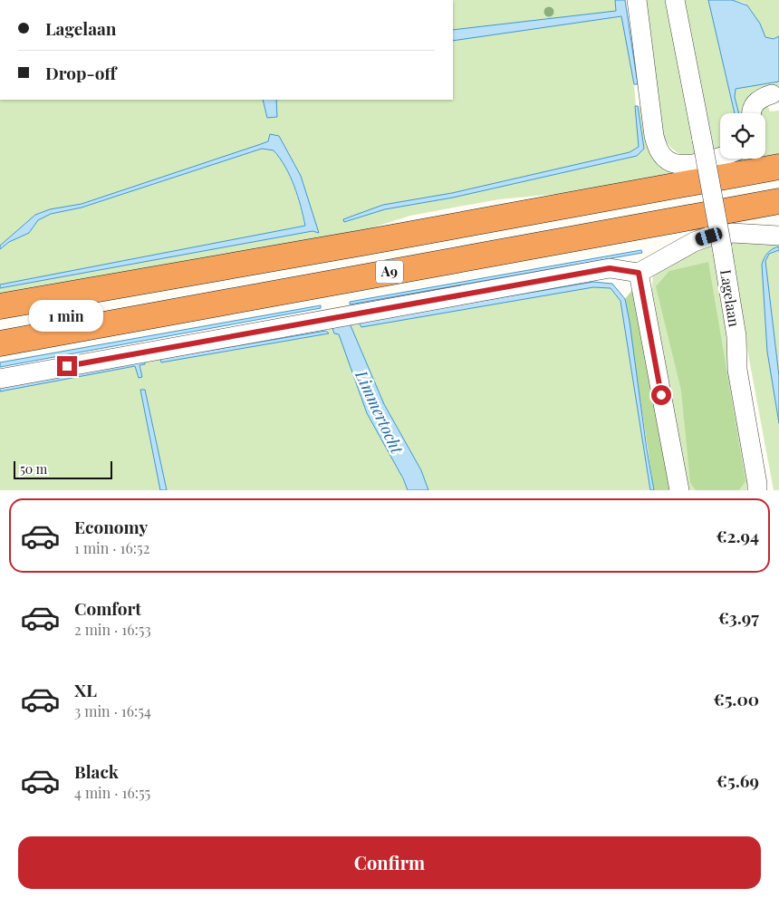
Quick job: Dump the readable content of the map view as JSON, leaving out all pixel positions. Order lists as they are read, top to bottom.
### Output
{
  "streets": {
    "highway": ["A9"],
    "street": ["Lagelaan"]
  },
  "water": ["Limmertocht"],
  "scale_bar": "50 m",
  "page": {
    "banner": ["Lagelaan", "Drop-off"],
    "bubble": "1 min",
    "scale": "50 m",
    "list": [
      {
        "name": "Economy",
        "note": "1 min · 16:52",
        "value": "€2.94"
      },
      {
        "name": "Comfort",
        "note": "2 min · 16:53",
        "value": "€3.97"
      },
      {
        "name": "XL",
        "note": "3 min · 16:54",
        "value": "€5.00"
      },
      {
        "name": "Black",
        "note": "4 min · 16:55",
        "value": "€5.69"
      }
    ],
    "buttons": "Confirm"
  }
}
